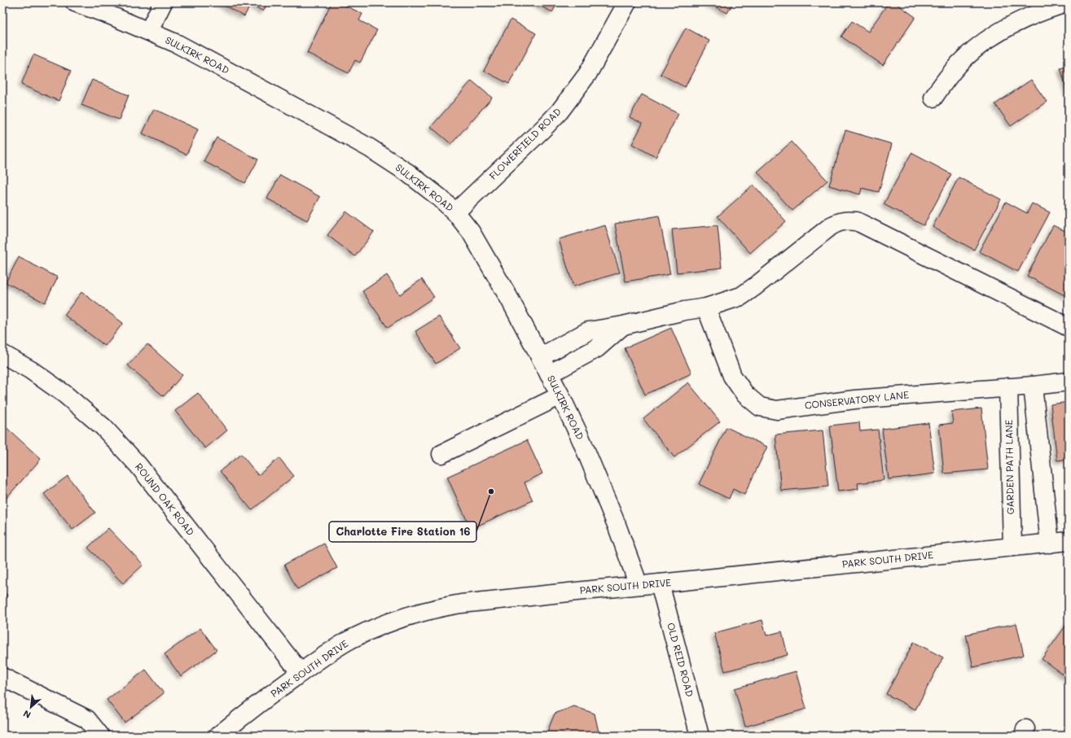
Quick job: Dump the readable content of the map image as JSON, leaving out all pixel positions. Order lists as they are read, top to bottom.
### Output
{
  "streets": {
    "street": [
      "SULKIRK ROAD",
      "FLOWERFIELD ROAD",
      "CONSERVATORY LANE",
      "GARDEN PATH LANE",
      "ROUND OAK ROAD",
      "PARK SOUTH DRIVE",
      "OLD REID ROAD"
    ]
  },
  "crossings": [
    ["SULKIRK ROAD", "FLOWERFIELD ROAD"],
    ["SULKIRK ROAD", "PARK SOUTH DRIVE"],
    ["CONSERVATORY LANE", "GARDEN PATH LANE"],
    ["GARDEN PATH LANE", "PARK SOUTH DRIVE"],
    ["ROUND OAK ROAD", "PARK SOUTH DRIVE"],
    ["PARK SOUTH DRIVE", "OLD REID ROAD"]
  ],
  "places": ["Charlotte Fire Station 16"],
  "north": "bottom left"
}
